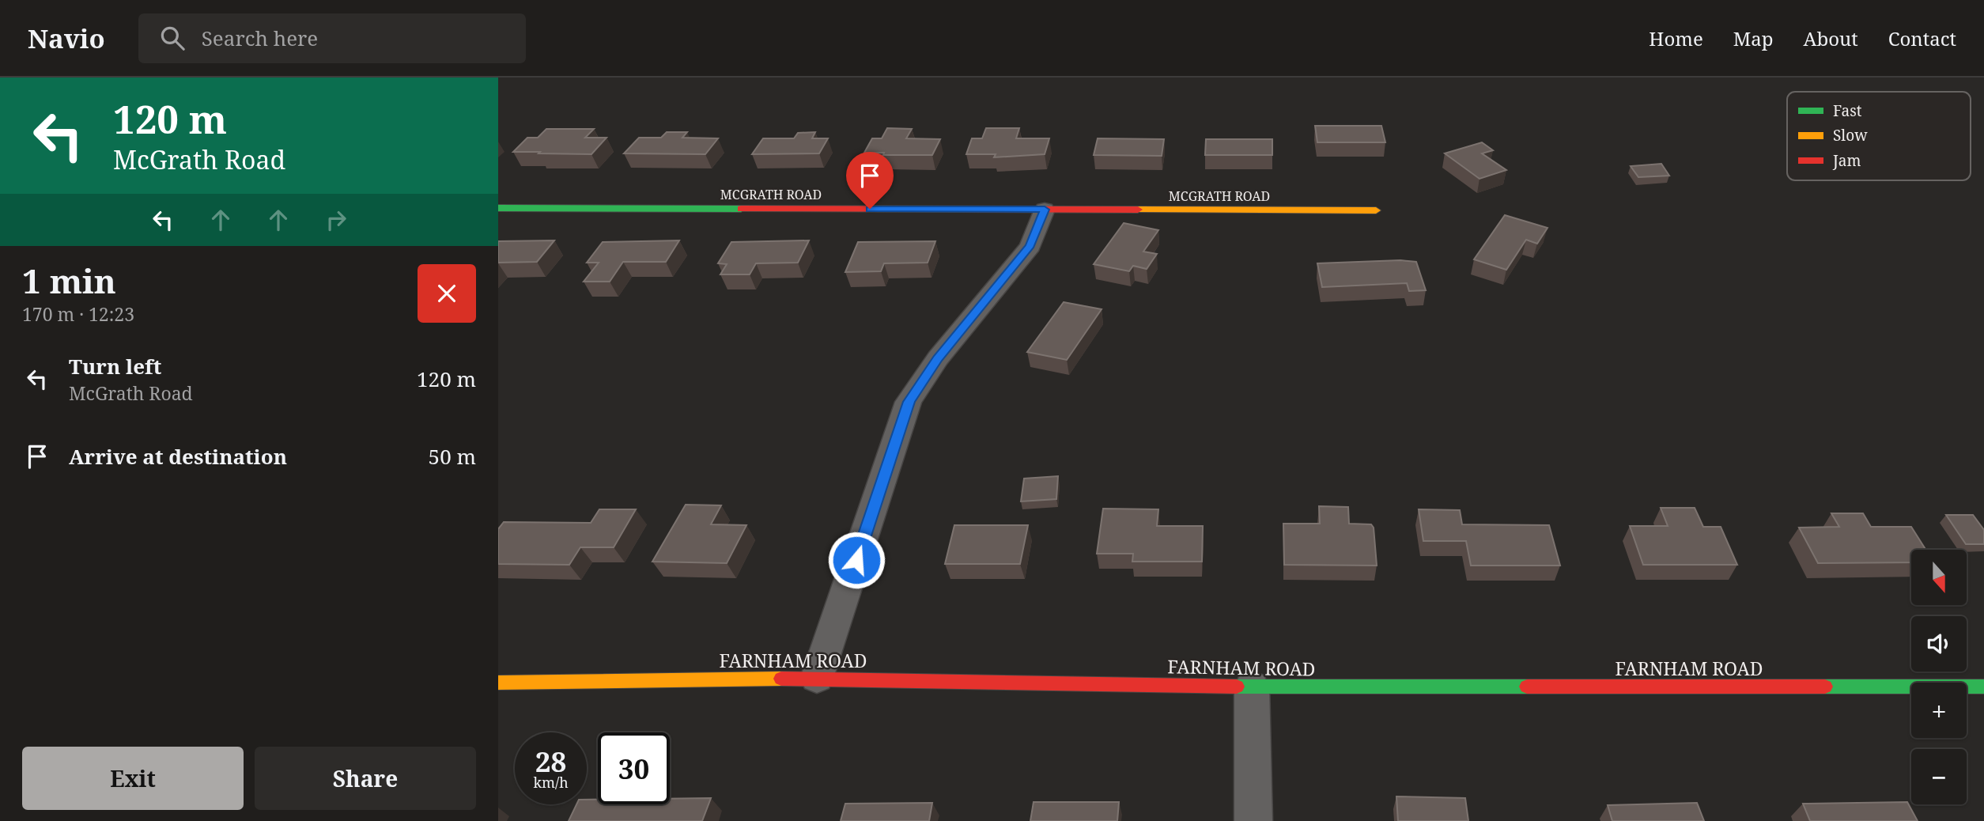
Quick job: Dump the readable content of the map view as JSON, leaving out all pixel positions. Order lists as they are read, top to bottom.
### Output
{
  "streets": {
    "street": ["MCGRATH ROAD", "FARNHAM ROAD"]
  },
  "legend": ["Fast", "Slow", "Jam"],
  "north": "bottom",
  "page": {
    "header": "Navio",
    "search": "Search here",
    "nav": [
      "Home",
      "Map",
      "About",
      "Contact"
    ],
    "turn": ["120 m", "McGrath Road"],
    "heading": ["1 min", "170 m · 12:23"],
    "list": [
      {
        "name": "Turn left",
        "note": "McGrath Road",
        "value": "120 m"
      },
      {
        "name": "Arrive at destination",
        "value": "50 m"
      }
    ],
    "map_buttons": ["+", "−"],
    "speed": "28 km/h",
    "limit": "30",
    "buttons": ["Exit", "Share"]
  }
}
